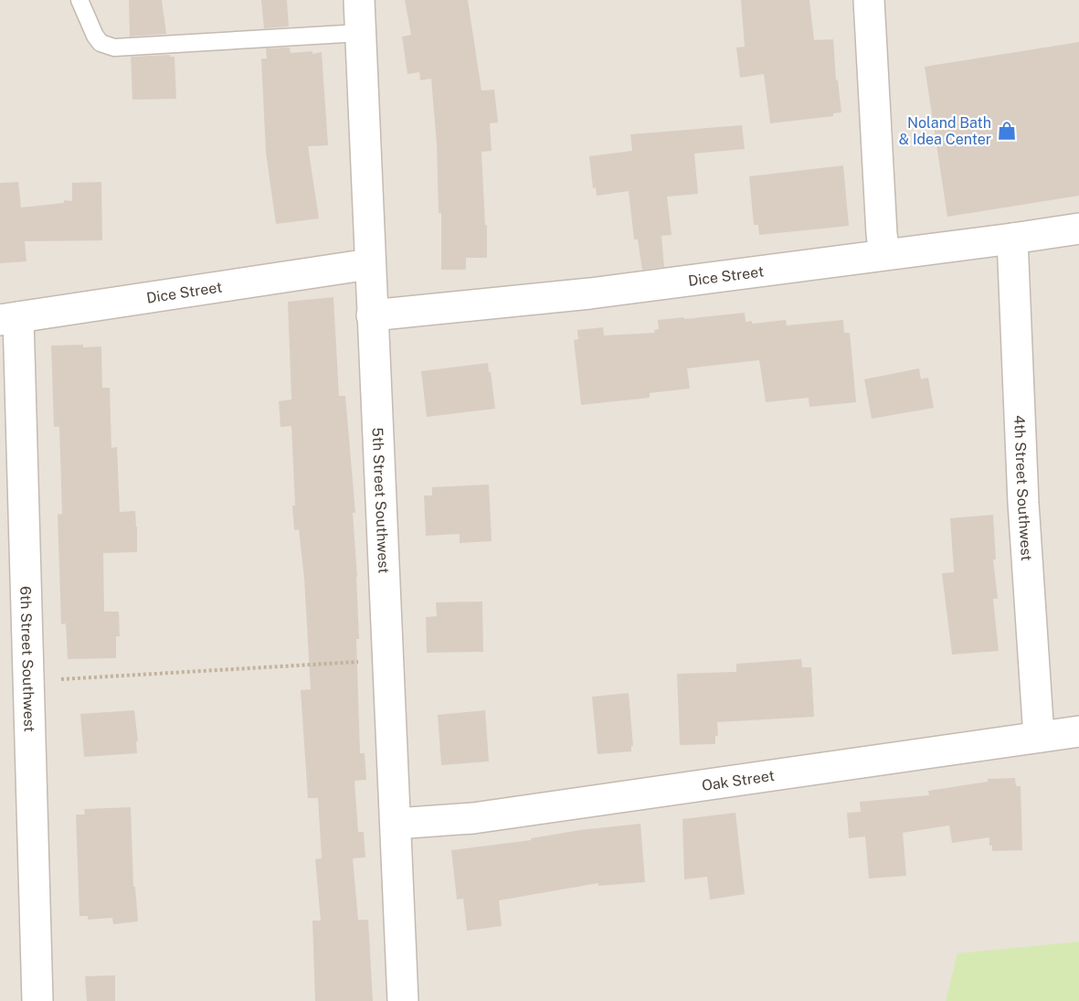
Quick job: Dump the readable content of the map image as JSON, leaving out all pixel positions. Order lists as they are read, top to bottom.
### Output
{
  "streets": {
    "street": [
      "Dice Street",
      "4th Street Southwest",
      "5th Street Southwest",
      "6th Street Southwest",
      "Oak Street"
    ]
  },
  "crossings": [
    ["Dice Street", "4th Street Southwest"],
    ["Dice Street", "5th Street Southwest"],
    ["Dice Street", "6th Street Southwest"],
    ["4th Street Southwest", "Oak Street"],
    ["5th Street Southwest", "Oak Street"]
  ],
  "places": {
    "shop": ["Noland Bath & Idea Center"]
  }
}
